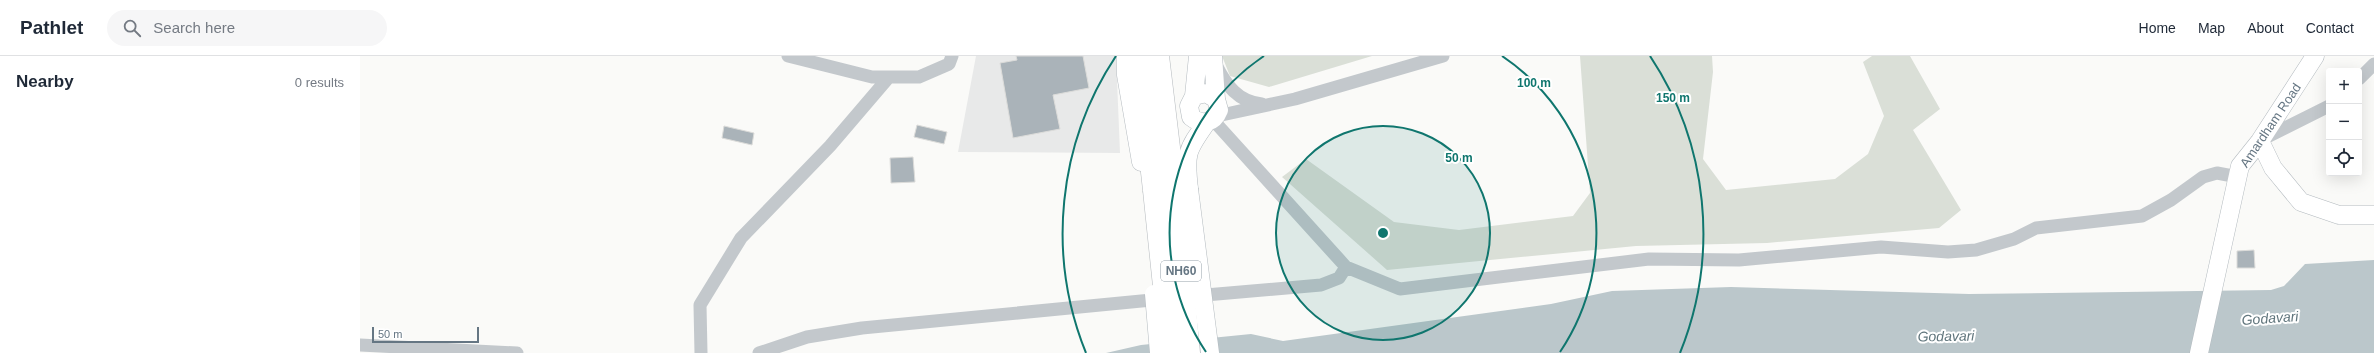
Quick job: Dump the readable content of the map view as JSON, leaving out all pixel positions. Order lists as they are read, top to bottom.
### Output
{
  "streets": {
    "highway": ["NH60"],
    "street": ["Amardham Road"]
  },
  "water": ["Godavari"],
  "scale_bar": "50 m",
  "page": {
    "header": "Pathlet",
    "search": "Search here",
    "nav": [
      "Home",
      "Map",
      "About",
      "Contact"
    ],
    "heading": ["Nearby", "0 results"],
    "map_buttons": ["+", "−"],
    "scale": "50 m"
  },
  "rings": ["100 m", "150 m", "50 m"]
}
